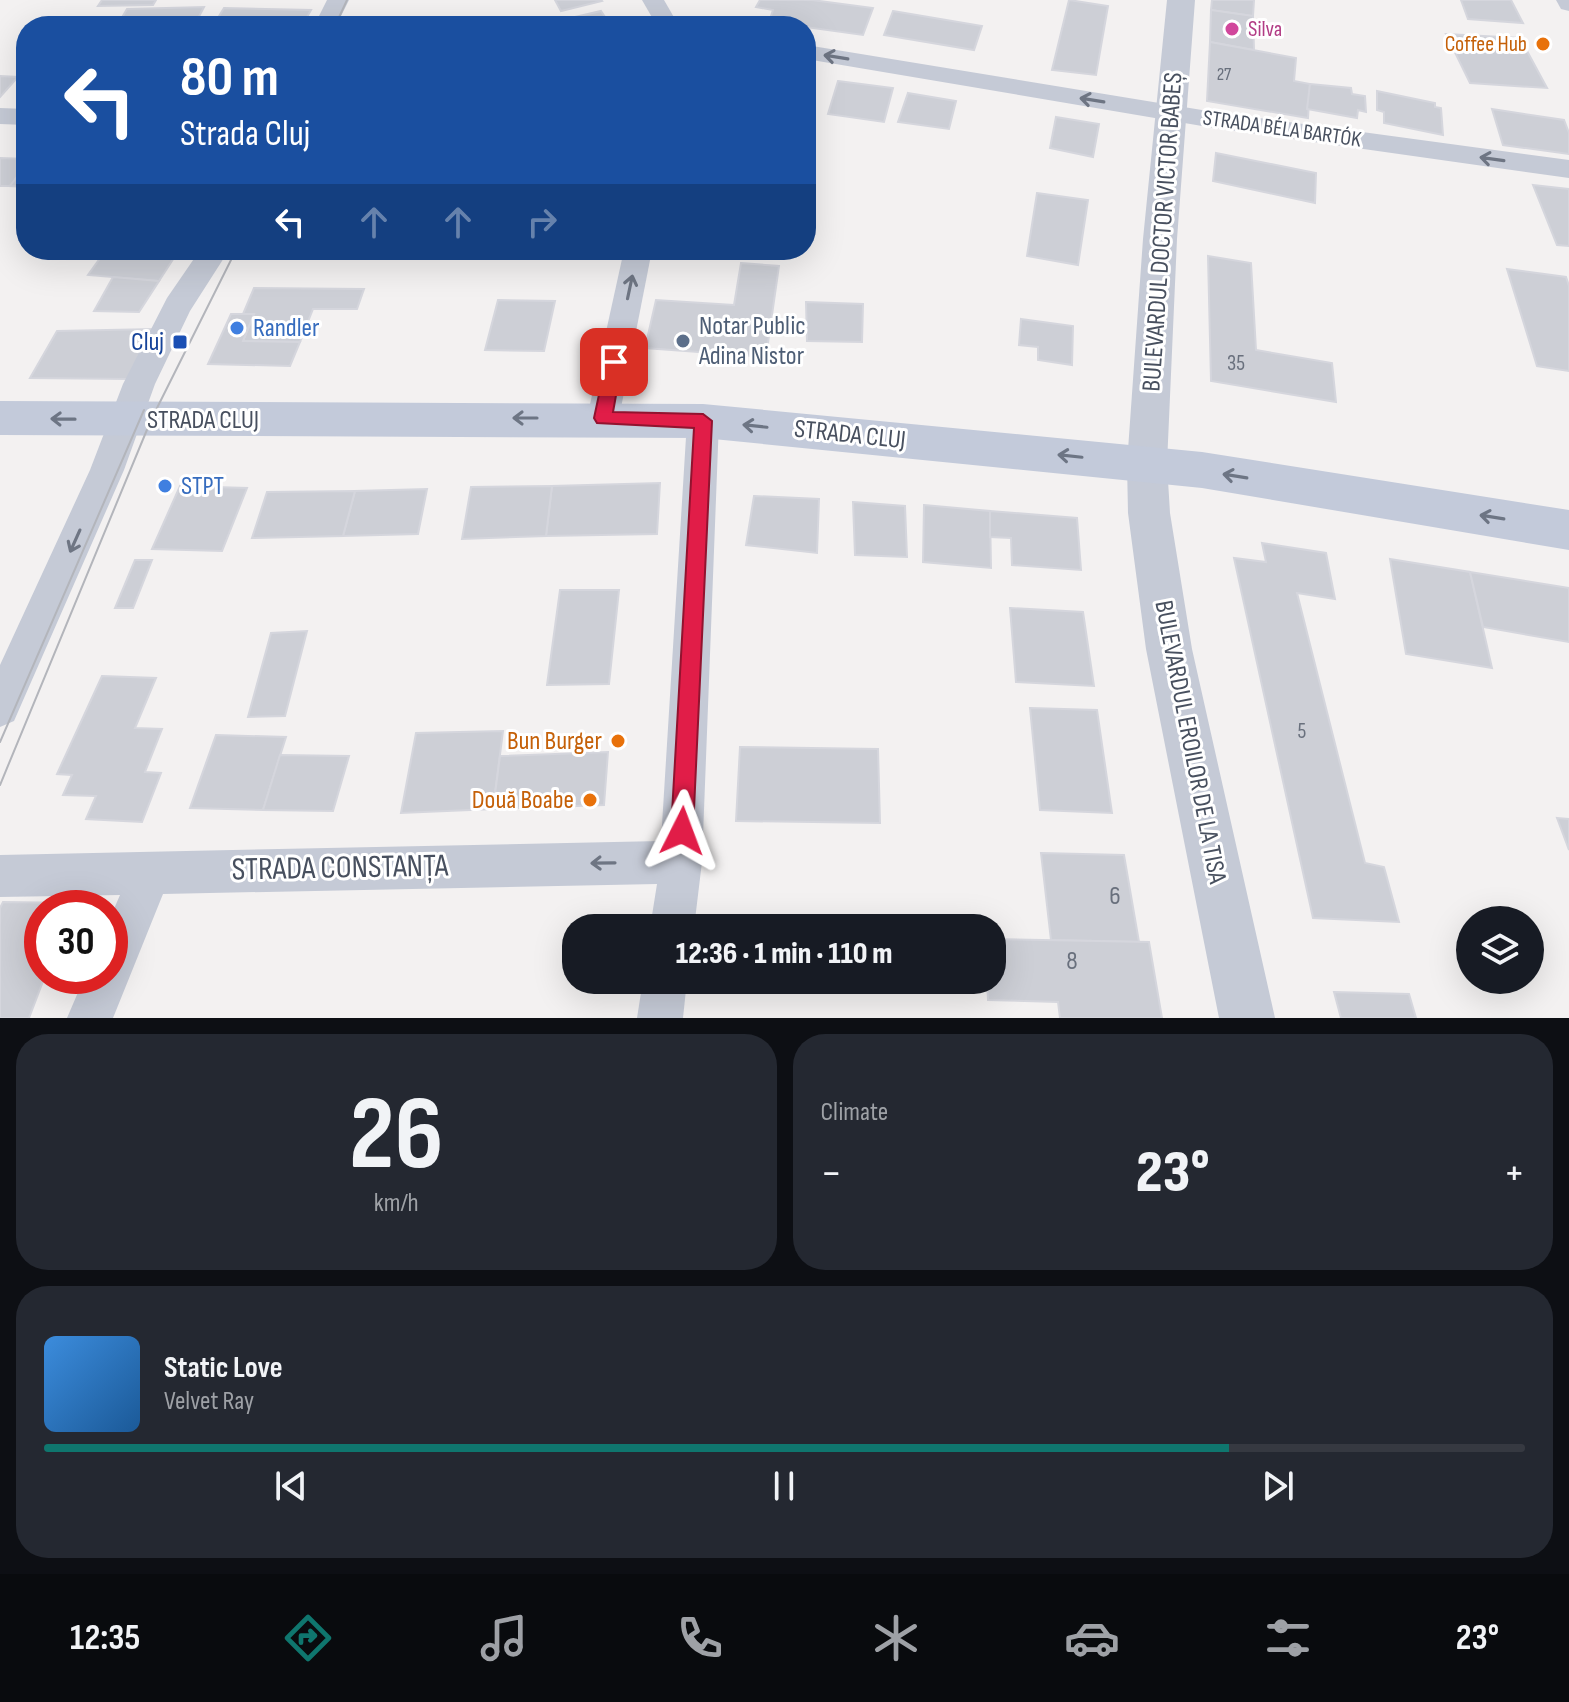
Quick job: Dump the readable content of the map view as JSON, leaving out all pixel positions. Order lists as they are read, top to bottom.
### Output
{
  "streets": {
    "main road": ["STRADA CLUJ"],
    "street": [
      "STRADA BÉLA BARTÓK",
      "BULEVARDUL DOCTOR VICTOR BABEȘ",
      "BULEVARDUL EROILOR DE LA TISA",
      "STRADA CONSTANȚA"
    ]
  },
  "crossings": [
    ["STRADA BÉLA BARTÓK", "BULEVARDUL DOCTOR VICTOR BABEȘ"],
    ["BULEVARDUL DOCTOR VICTOR BABEȘ", "STRADA CLUJ"],
    ["BULEVARDUL DOCTOR VICTOR BABEȘ", "BULEVARDUL EROILOR DE LA TISA"],
    ["STRADA CLUJ", "BULEVARDUL EROILOR DE LA TISA"]
  ],
  "one_way": ["STRADA BÉLA BARTÓK", "STRADA CLUJ", "STRADA CONSTANȚA"],
  "places": {
    "other": [
      "Silva",
      "Coffee Hub",
      "Randler",
      "Notar Public Adina Nistor",
      "STPT",
      "Bun Burger",
      "Două Boabe"
    ],
    "transit": ["Cluj"]
  },
  "house_numbers": [
    "27",
    "35",
    "5",
    "6",
    "8"
  ],
  "page": {
    "turn": ["80 m", "Strada Cluj"],
    "limit": "30",
    "trip": "12:36 · 1 min · 110 m",
    "tile": [
      ["26", "km/h"],
      "Climate"
    ],
    "heat": ["−", "23°", "+"],
    "song": ["Static Love", "Velvet Ray"],
    "tabs": ["12:35", "23°"]
  }
}
